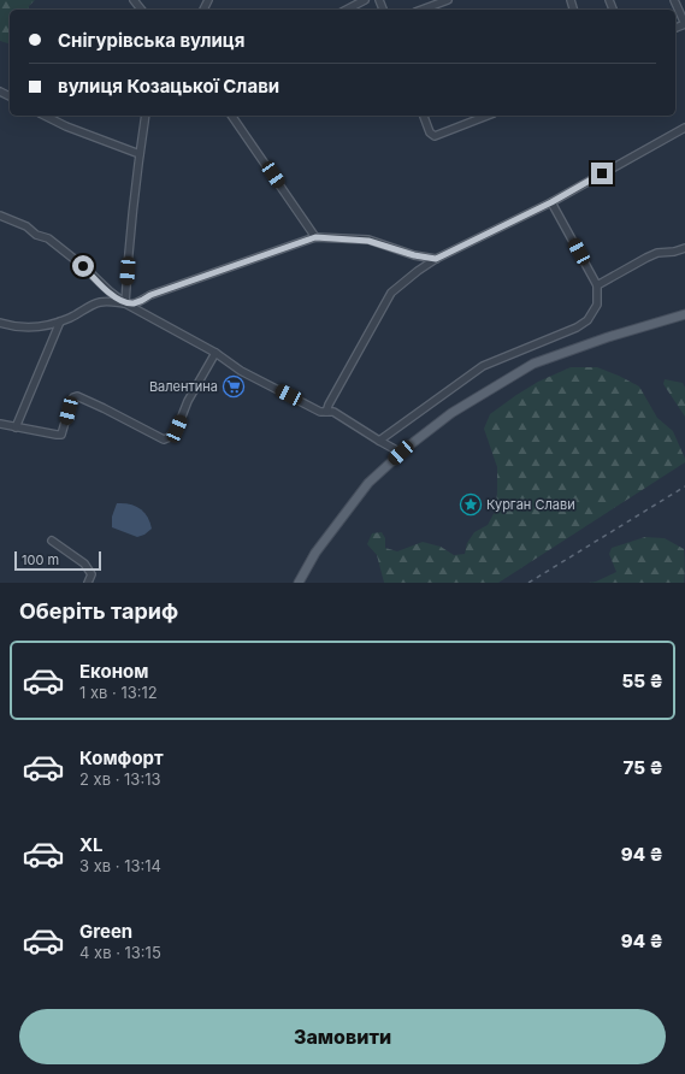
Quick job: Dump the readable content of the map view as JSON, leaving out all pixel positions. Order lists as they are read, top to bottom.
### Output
{
  "places": {
    "supermarket": ["Валентина"],
    "place": ["Курган Слави"]
  },
  "scale_bar": "100 m",
  "page": {
    "banner": ["Снігурівська вулиця", "вулиця Козацької Слави"],
    "scale": "100 m",
    "heading": "Оберіть тариф",
    "list": [
      {
        "name": "Економ",
        "note": "1 хв · 13:12",
        "value": "55 ₴"
      },
      {
        "name": "Комфорт",
        "note": "2 хв · 13:13",
        "value": "75 ₴"
      },
      {
        "name": "XL",
        "note": "3 хв · 13:14",
        "value": "94 ₴"
      },
      {
        "name": "Green",
        "note": "4 хв · 13:15",
        "value": "94 ₴"
      }
    ],
    "buttons": "Замовити"
  }
}
